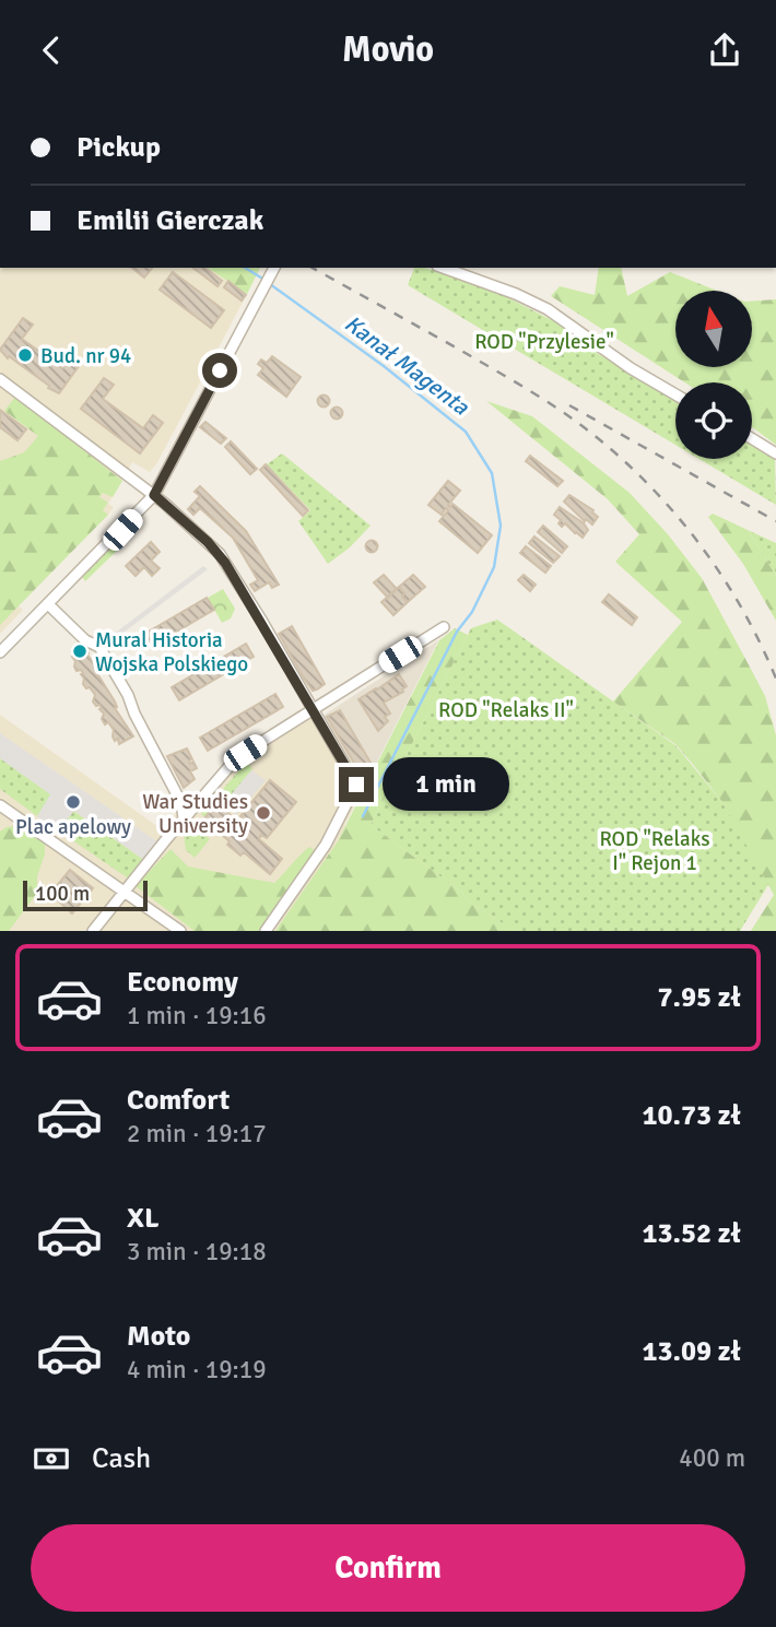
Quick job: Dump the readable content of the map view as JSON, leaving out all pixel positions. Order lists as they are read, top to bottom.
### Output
{
  "water": ["Kanał Magenta"],
  "parks": ["ROD \"Przylesie\"", "ROD \"Relaks II\"", "ROD \"Relaks I\" Rejon 1"],
  "places": [
    "Bud. nr 94",
    "Mural Historia Wojska Polskiego",
    "Plac apelowy",
    "War Studies University"
  ],
  "scale_bar": "100 m",
  "north": "top",
  "page": {
    "header": "Movio",
    "banner": ["Pickup", "Emilii Gierczak"],
    "bubble": "1 min",
    "scale": "100 m",
    "list": [
      {
        "name": "Economy",
        "note": "1 min · 19:16",
        "value": "7.95 zł"
      },
      {
        "name": "Comfort",
        "note": "2 min · 19:17",
        "value": "10.73 zł"
      },
      {
        "name": "XL",
        "note": "3 min · 19:18",
        "value": "13.52 zł"
      },
      {
        "name": "Moto",
        "note": "4 min · 19:19",
        "value": "13.09 zł"
      }
    ],
    "pay": ["Cash", "400 m"],
    "buttons": "Confirm"
  }
}
